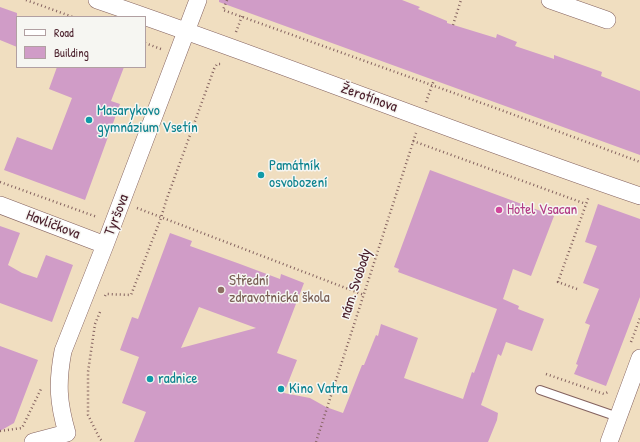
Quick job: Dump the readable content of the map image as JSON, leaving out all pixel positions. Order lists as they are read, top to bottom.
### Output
{
  "streets": {
    "street": ["Žerotínova", "Tyršova", "Havlíčkova"],
    "path": ["nám. Svobody"]
  },
  "crossings": [
    ["Žerotínova", "Tyršova"],
    ["Tyršova", "Havlíčkova"]
  ],
  "places": [
    "Masarykovo gymnázium Vsetín",
    "Památník osvobození",
    "Hotel Vsacan",
    "Střední zdravotnická škola",
    "radnice",
    "Kino Vatra"
  ],
  "legend": ["Road", "Building"]
}
